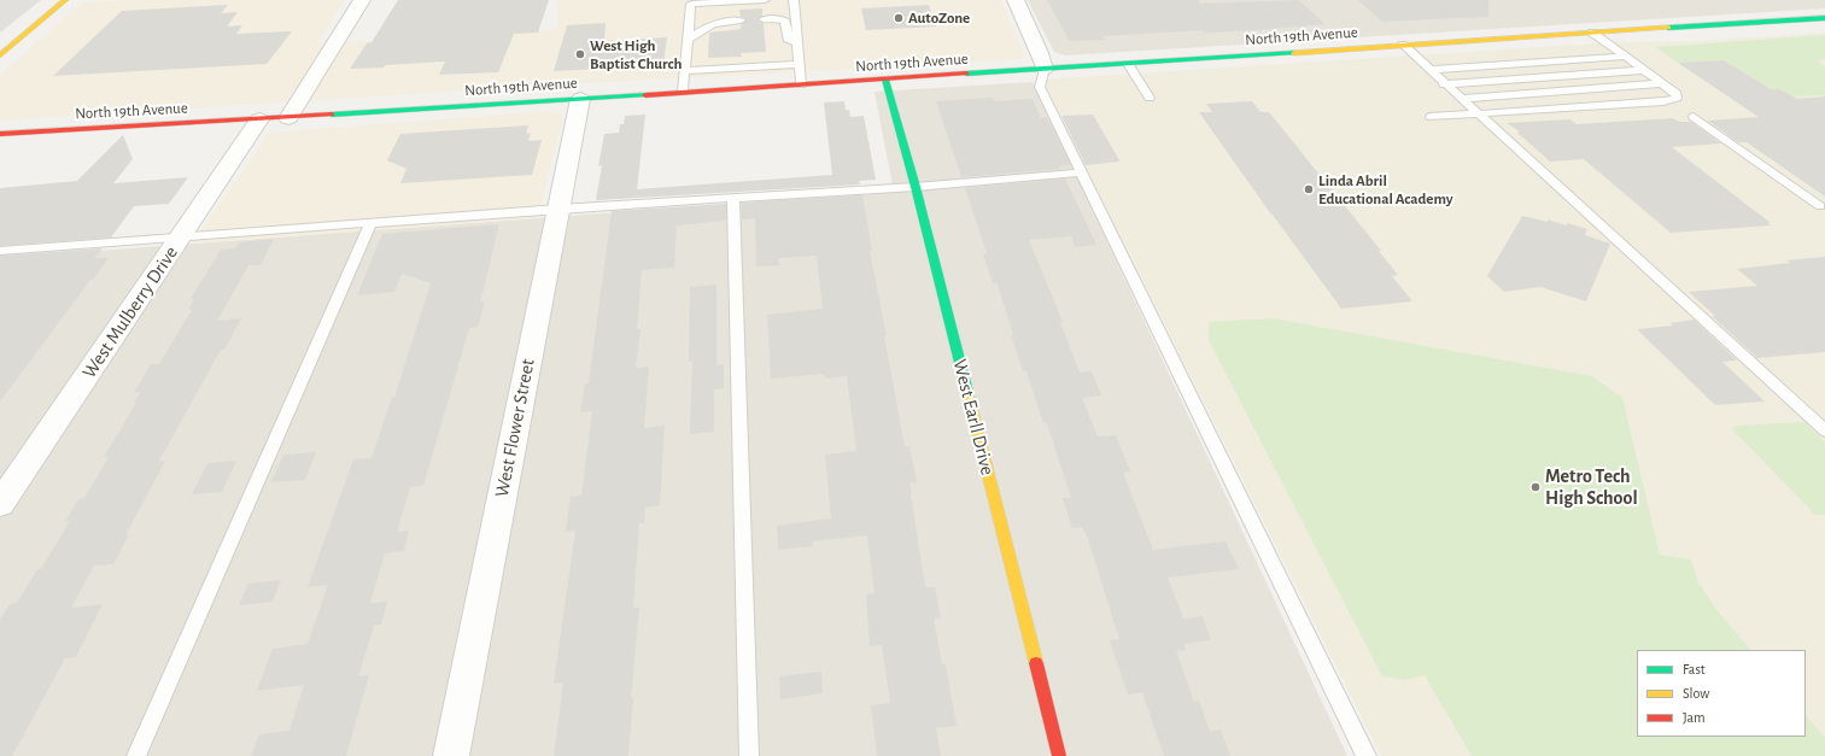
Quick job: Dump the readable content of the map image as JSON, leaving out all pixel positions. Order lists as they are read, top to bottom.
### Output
{
  "streets": {
    "main road": ["North 19th Avenue", "West Earll Drive"],
    "street": ["West Mulberry Drive", "West Flower Street"]
  },
  "crossings": [
    ["North 19th Avenue", "West Mulberry Drive"],
    ["North 19th Avenue", "West Earll Drive"],
    ["North 19th Avenue", "West Flower Street"]
  ],
  "places": [
    "AutoZone",
    "West High Baptist Church",
    "Linda Abril Educational Academy",
    "Metro Tech High School"
  ],
  "legend": ["Fast", "Slow", "Jam"]
}
